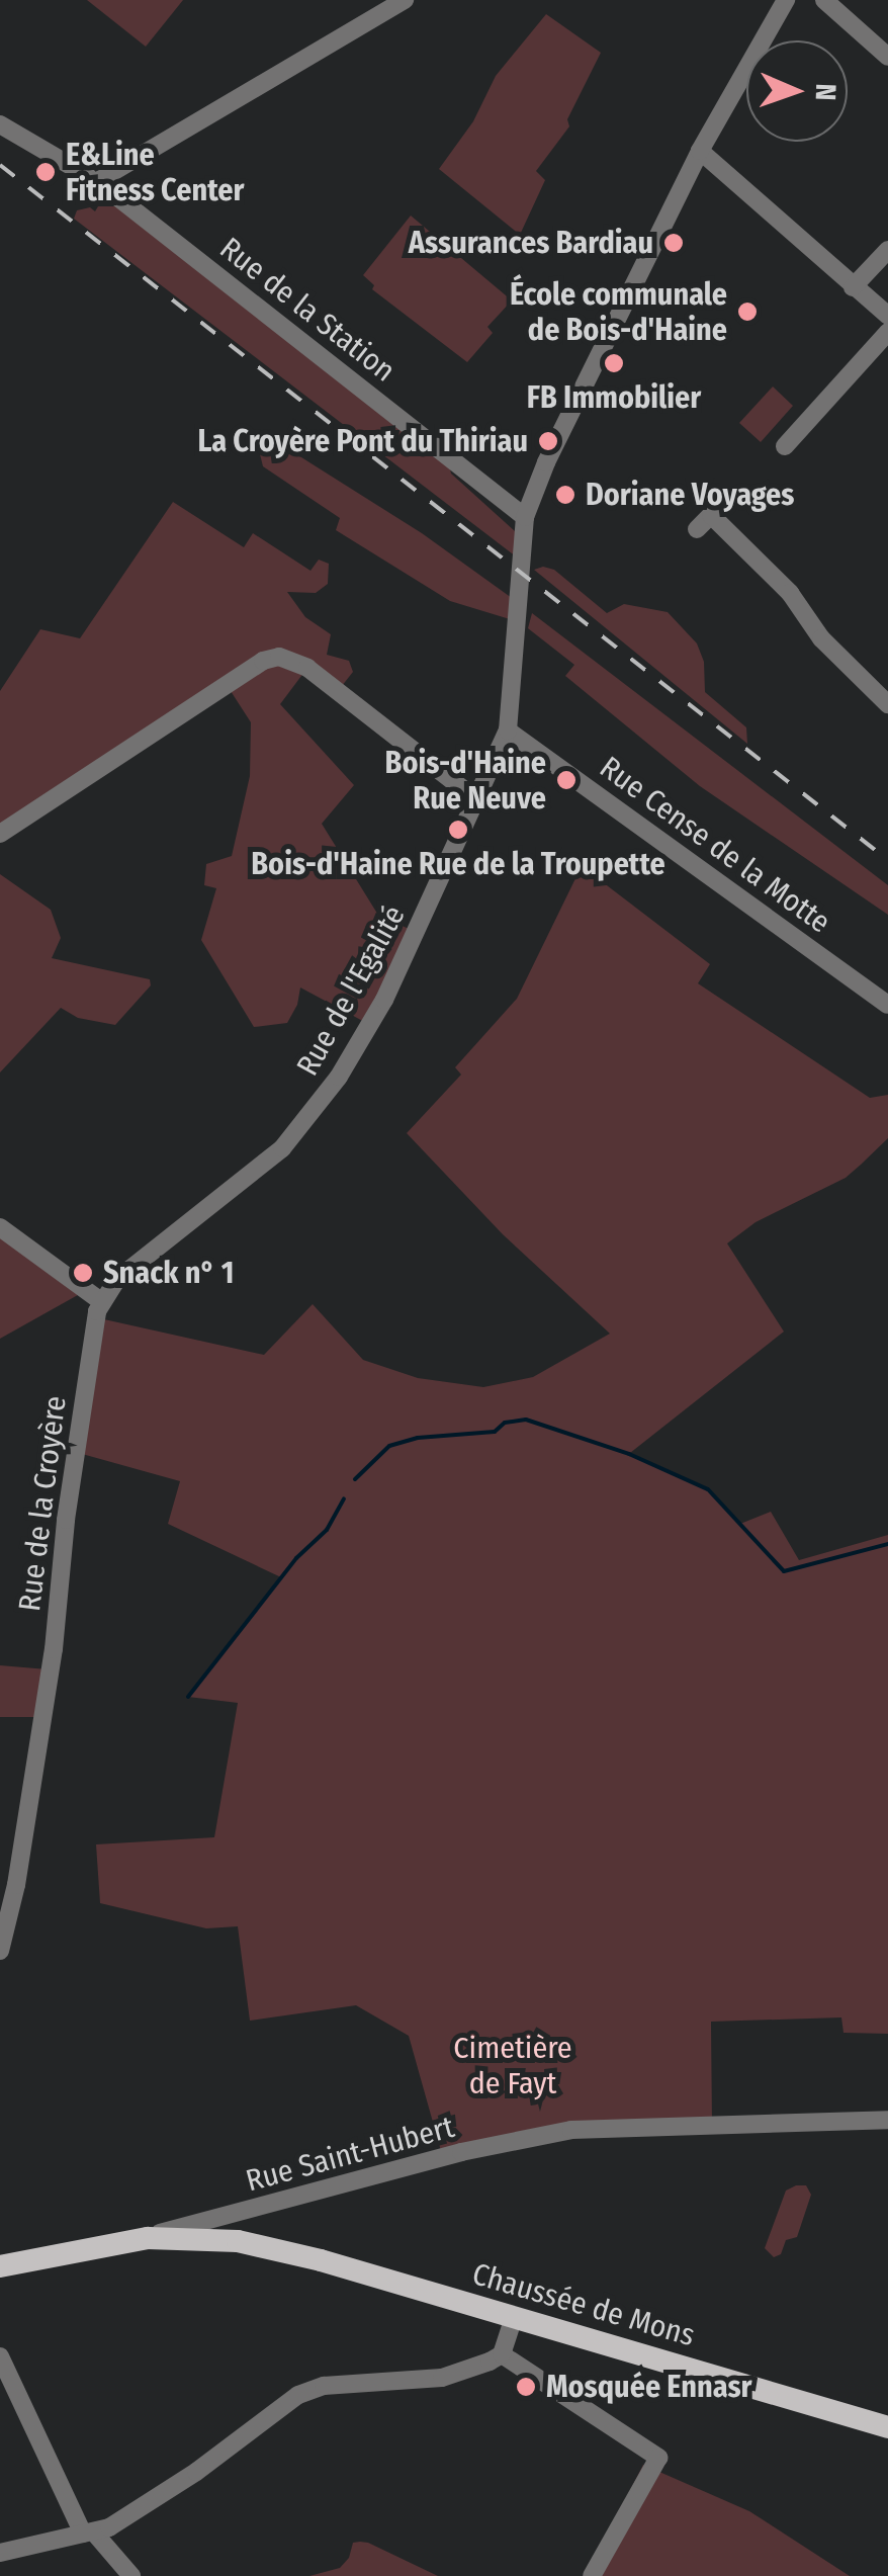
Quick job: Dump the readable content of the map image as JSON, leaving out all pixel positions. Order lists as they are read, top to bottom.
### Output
{
  "streets": {
    "main road": ["Chaussée de Mons"],
    "street": [
      "Rue de la Station",
      "Rue Cense de la Motte",
      "Rue de l'Egalité",
      "Rue de la Croyère",
      "Rue Saint-Hubert"
    ]
  },
  "crossings": [
    ["Rue de la Station", "Rue de l'Egalité"],
    ["Rue Cense de la Motte", "Rue de l'Egalité"],
    ["Rue de l'Egalité", "Rue de la Croyère"],
    ["Rue Saint-Hubert", "Chaussée de Mons"]
  ],
  "parks": ["Cimetière de Fayt"],
  "places": [
    "E&Line Fitness Center",
    "Assurances Bardiau",
    "École communale de Bois-d'Haine",
    "FB Immobilier",
    "La Croyère Pont du Thiriau",
    "Doriane Voyages",
    "Bois-d'Haine Rue Neuve",
    "Bois-d'Haine Rue de la Troupette",
    "Snack n° 1",
    "Mosquée Ennasr"
  ],
  "north": "right"
}
